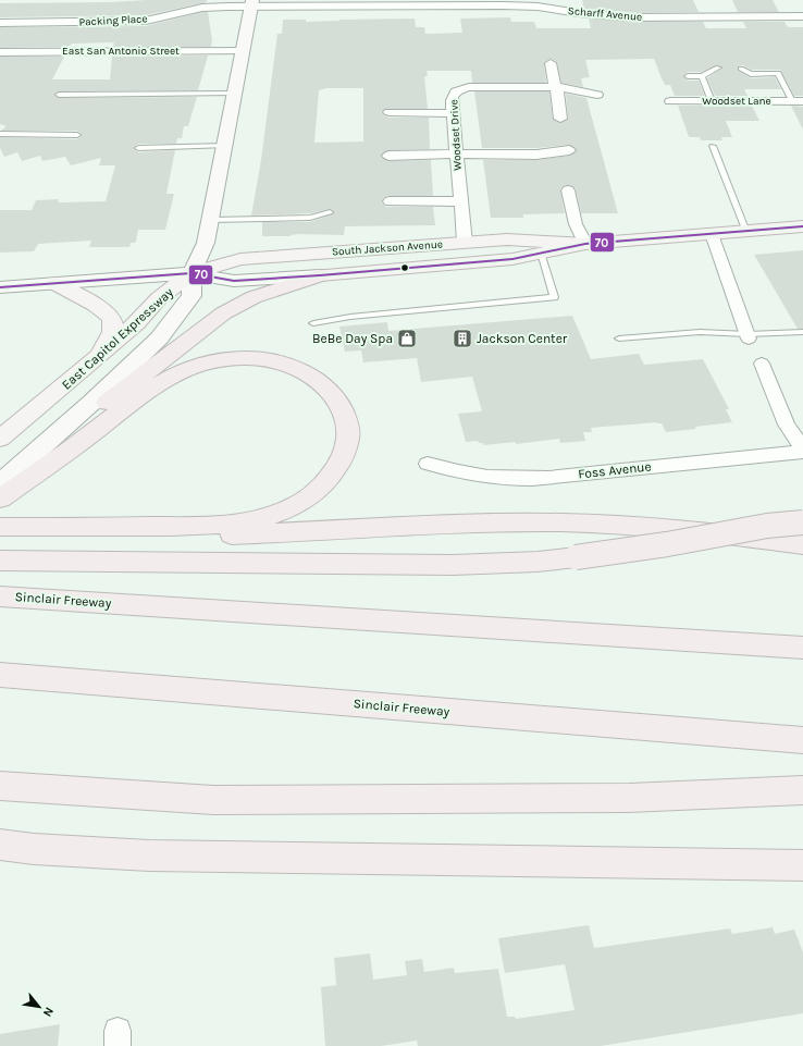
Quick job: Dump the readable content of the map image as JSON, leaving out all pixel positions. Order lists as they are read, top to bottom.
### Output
{
  "streets": {
    "highway": ["Sinclair Freeway"],
    "main road": ["South Jackson Avenue", "East Capitol Expressway"],
    "street": [
      "Scharff Avenue",
      "Packing Place",
      "East San Antonio Street",
      "Woodset Lane",
      "Woodset Drive",
      "Foss Avenue"
    ]
  },
  "crossings": [
    ["Scharff Avenue", "Packing Place"],
    ["Woodset Drive", "South Jackson Avenue"],
    ["South Jackson Avenue", "East Capitol Expressway"]
  ],
  "places": {
    "shop": ["BeBe Day Spa"],
    "building": ["Jackson Center"]
  },
  "lines": ["transit line 70"],
  "north": "bottom right"
}
